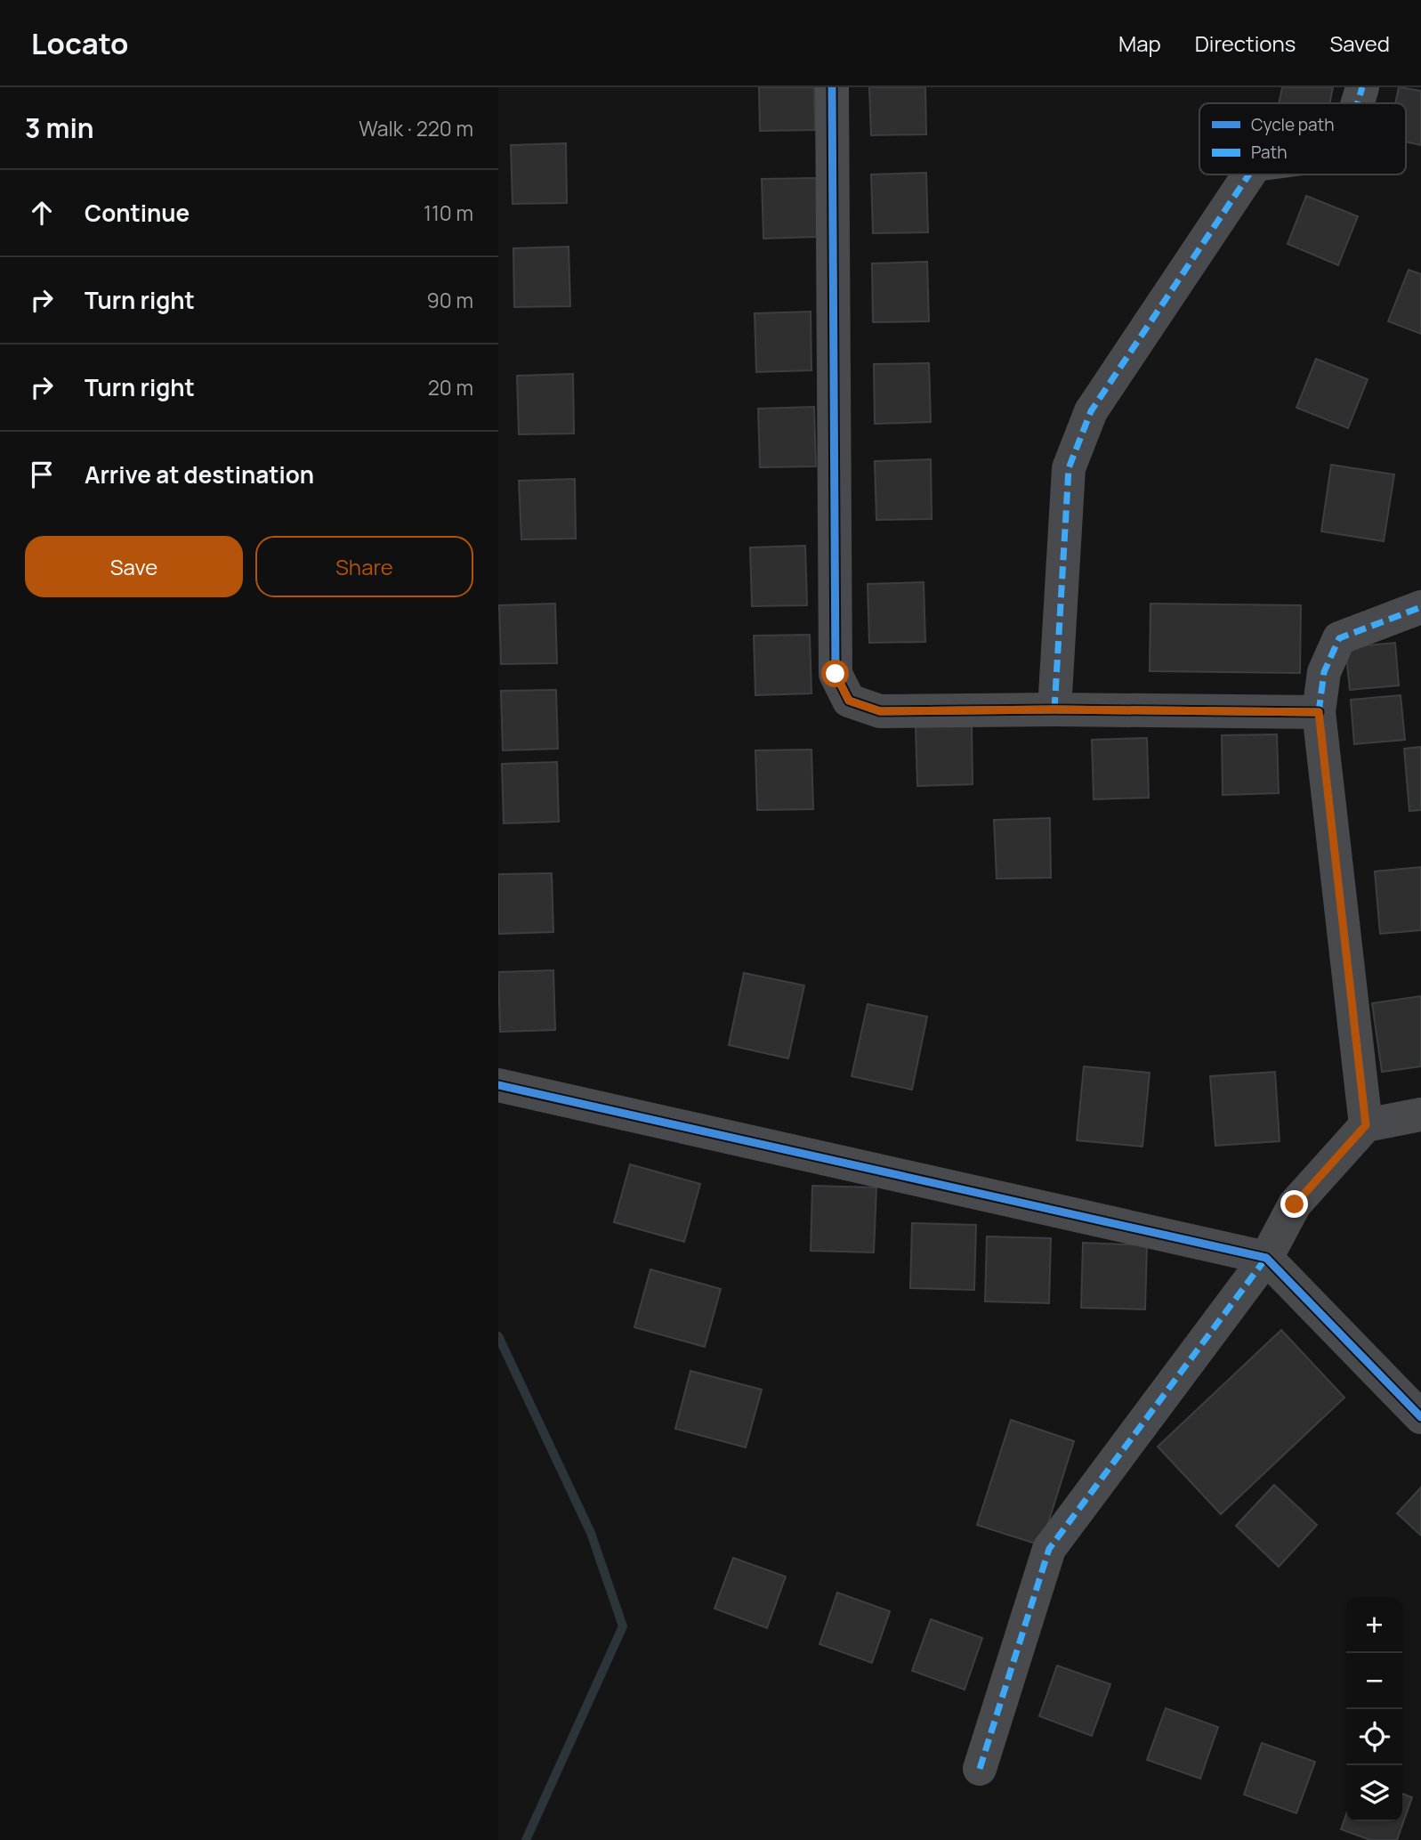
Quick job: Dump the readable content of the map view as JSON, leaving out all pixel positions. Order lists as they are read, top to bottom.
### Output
{
  "legend": ["Cycle path", "Path"],
  "page": {
    "header": "Locato",
    "nav": ["Map", "Directions", "Saved"],
    "heading": ["3 min", "Walk · 220 m"],
    "list": [
      ["Continue", "110 m"],
      ["Turn right", "90 m"],
      ["Turn right", "20 m"],
      "Arrive at destination"
    ],
    "buttons": ["Save", "Share"],
    "map_buttons": ["+", "−"]
  }
}
